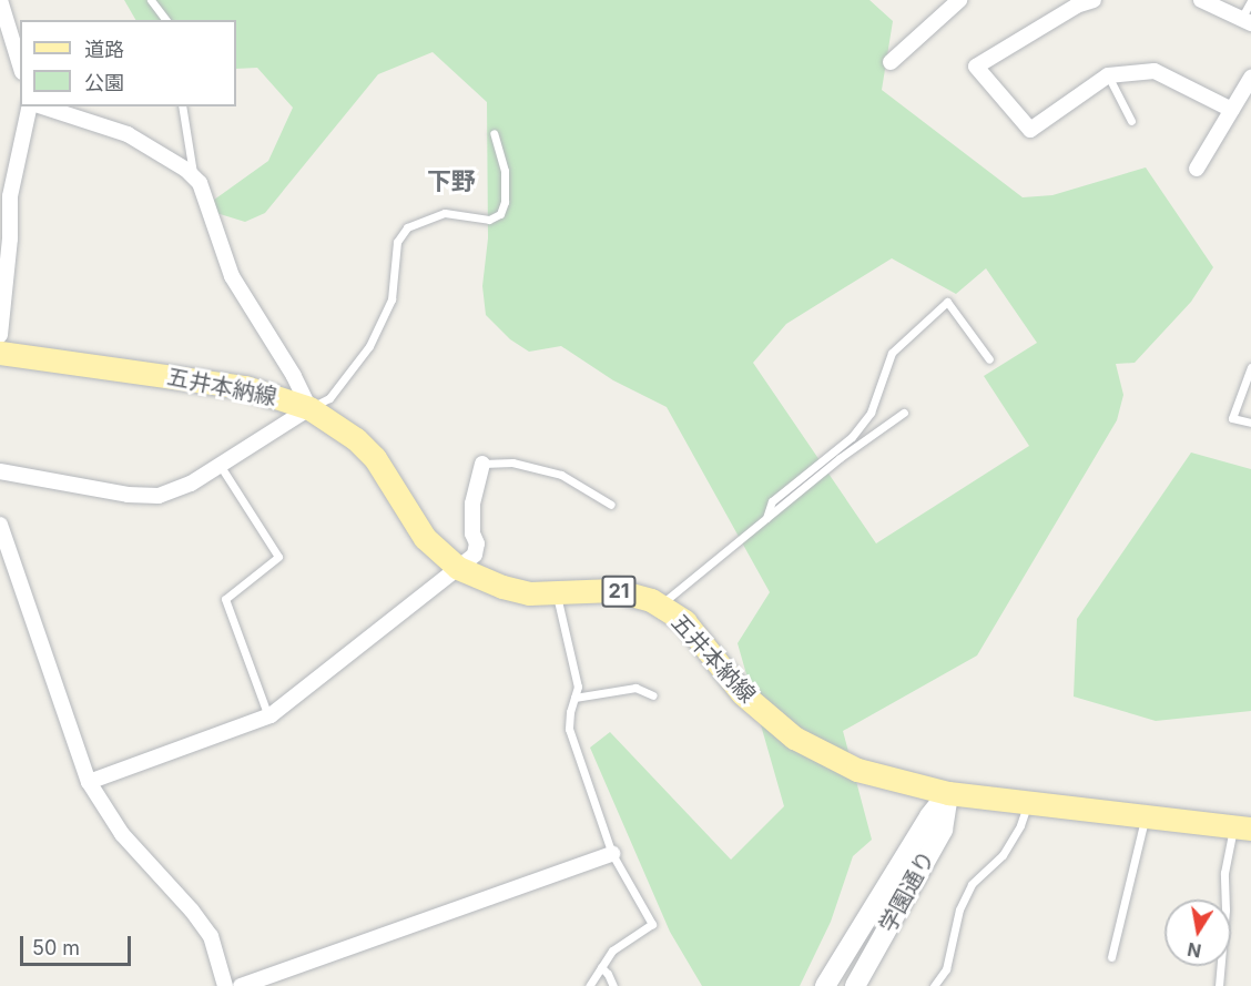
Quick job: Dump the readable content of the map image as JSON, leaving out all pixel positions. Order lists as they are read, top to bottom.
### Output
{
  "streets": {
    "main road": ["五井本納線", "21"],
    "street": ["学園通り"]
  },
  "crossings": [
    ["五井本納線", "学園通り"]
  ],
  "districts": ["下野"],
  "legend": ["道路", "公園"],
  "scale_bar": "50 m",
  "north": "bottom"
}
